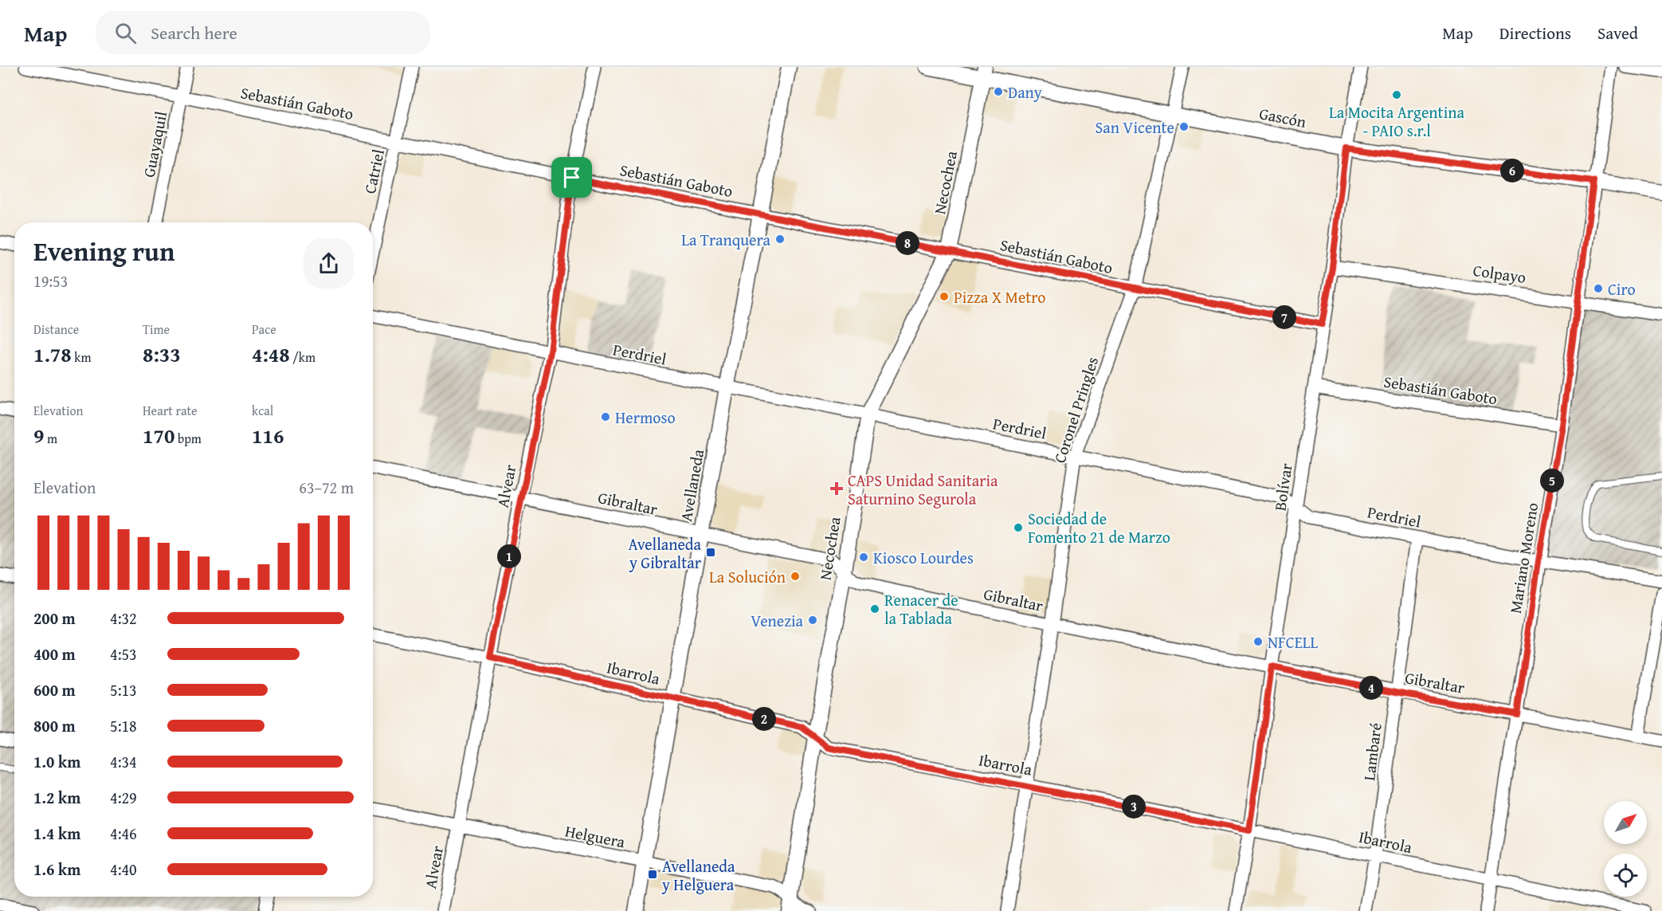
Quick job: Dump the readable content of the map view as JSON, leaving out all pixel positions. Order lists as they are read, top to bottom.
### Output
{
  "streets": {
    "street": [
      "Sebastián Gaboto",
      "Gascón",
      "Guayaquil",
      "Catriel",
      "Necochea",
      "Colpayo",
      "Perdriel",
      "Coronel Pringles",
      "Avellaneda",
      "Alvear",
      "Bolívar",
      "Gibraltar",
      "Mariano Moreno",
      "Ibarrola",
      "Lambaré",
      "Helguera"
    ]
  },
  "crossings": [
    ["Sebastián Gaboto", "Guayaquil"],
    ["Sebastián Gaboto", "Catriel"],
    ["Sebastián Gaboto", "Necochea"],
    ["Sebastián Gaboto", "Coronel Pringles"],
    ["Sebastián Gaboto", "Avellaneda"],
    ["Sebastián Gaboto", "Alvear"],
    ["Sebastián Gaboto", "Bolívar"],
    ["Sebastián Gaboto", "Mariano Moreno"],
    ["Gascón", "Necochea"],
    ["Gascón", "Coronel Pringles"],
    ["Gascón", "Bolívar"],
    ["Gascón", "Mariano Moreno"],
    ["Necochea", "Perdriel"],
    ["Necochea", "Gibraltar"],
    ["Necochea", "Ibarrola"],
    ["Necochea", "Helguera"],
    ["Colpayo", "Bolívar"],
    ["Colpayo", "Mariano Moreno"],
    ["Perdriel", "Coronel Pringles"],
    ["Perdriel", "Avellaneda"],
    ["Perdriel", "Alvear"],
    ["Perdriel", "Bolívar"],
    ["Perdriel", "Mariano Moreno"],
    ["Perdriel", "Lambaré"],
    ["Coronel Pringles", "Gibraltar"],
    ["Coronel Pringles", "Ibarrola"],
    ["Avellaneda", "Gibraltar"],
    ["Avellaneda", "Ibarrola"],
    ["Avellaneda", "Helguera"],
    ["Alvear", "Gibraltar"],
    ["Alvear", "Ibarrola"],
    ["Alvear", "Helguera"],
    ["Bolívar", "Gibraltar"],
    ["Bolívar", "Ibarrola"],
    ["Gibraltar", "Mariano Moreno"],
    ["Gibraltar", "Lambaré"],
    ["Mariano Moreno", "Ibarrola"],
    ["Ibarrola", "Lambaré"]
  ],
  "places": {
    "other": [
      "Dany",
      "La Mocita Argentina - PAIO s.r.l",
      "San Vicente",
      "La Tranquera",
      "Ciro",
      "Pizza X Metro",
      "Hermoso",
      "Sociedad de Fomento 21 de Marzo",
      "Kiosco Lourdes",
      "La Solución",
      "Renacer de la Tablada",
      "Venezia",
      "NFCELL"
    ],
    "health": ["CAPS Unidad Sanitaria Saturnino Segurola"],
    "transit": ["Avellaneda y Gibraltar", "Avellaneda y Helguera"]
  },
  "north": "top right",
  "page": {
    "header": "Map",
    "search": "Search here",
    "nav": ["Map", "Directions", "Saved"],
    "pins": [
      "6",
      "8",
      "7",
      "5",
      "1",
      "4",
      "2",
      "3"
    ],
    "heading": ["Evening run", "19:53"],
    "stats": [
      ["Distance", "1.78 km"],
      ["Time", "8:33"],
      ["Pace", "4:48 /km"],
      ["Elevation", "9 m"],
      ["Heart rate", "170 bpm"],
      ["kcal", "116"]
    ],
    "chart": ["Elevation", "63–72 m"],
    "list": [
      {
        "name": "200 m",
        "note": "4:32"
      },
      {
        "name": "400 m",
        "note": "4:53"
      },
      {
        "name": "600 m",
        "note": "5:13"
      },
      {
        "name": "800 m",
        "note": "5:18"
      },
      {
        "name": "1.0 km",
        "note": "4:34"
      },
      {
        "name": "1.2 km",
        "note": "4:29"
      },
      {
        "name": "1.4 km",
        "note": "4:46"
      },
      {
        "name": "1.6 km",
        "note": "4:40"
      }
    ]
  }
}
